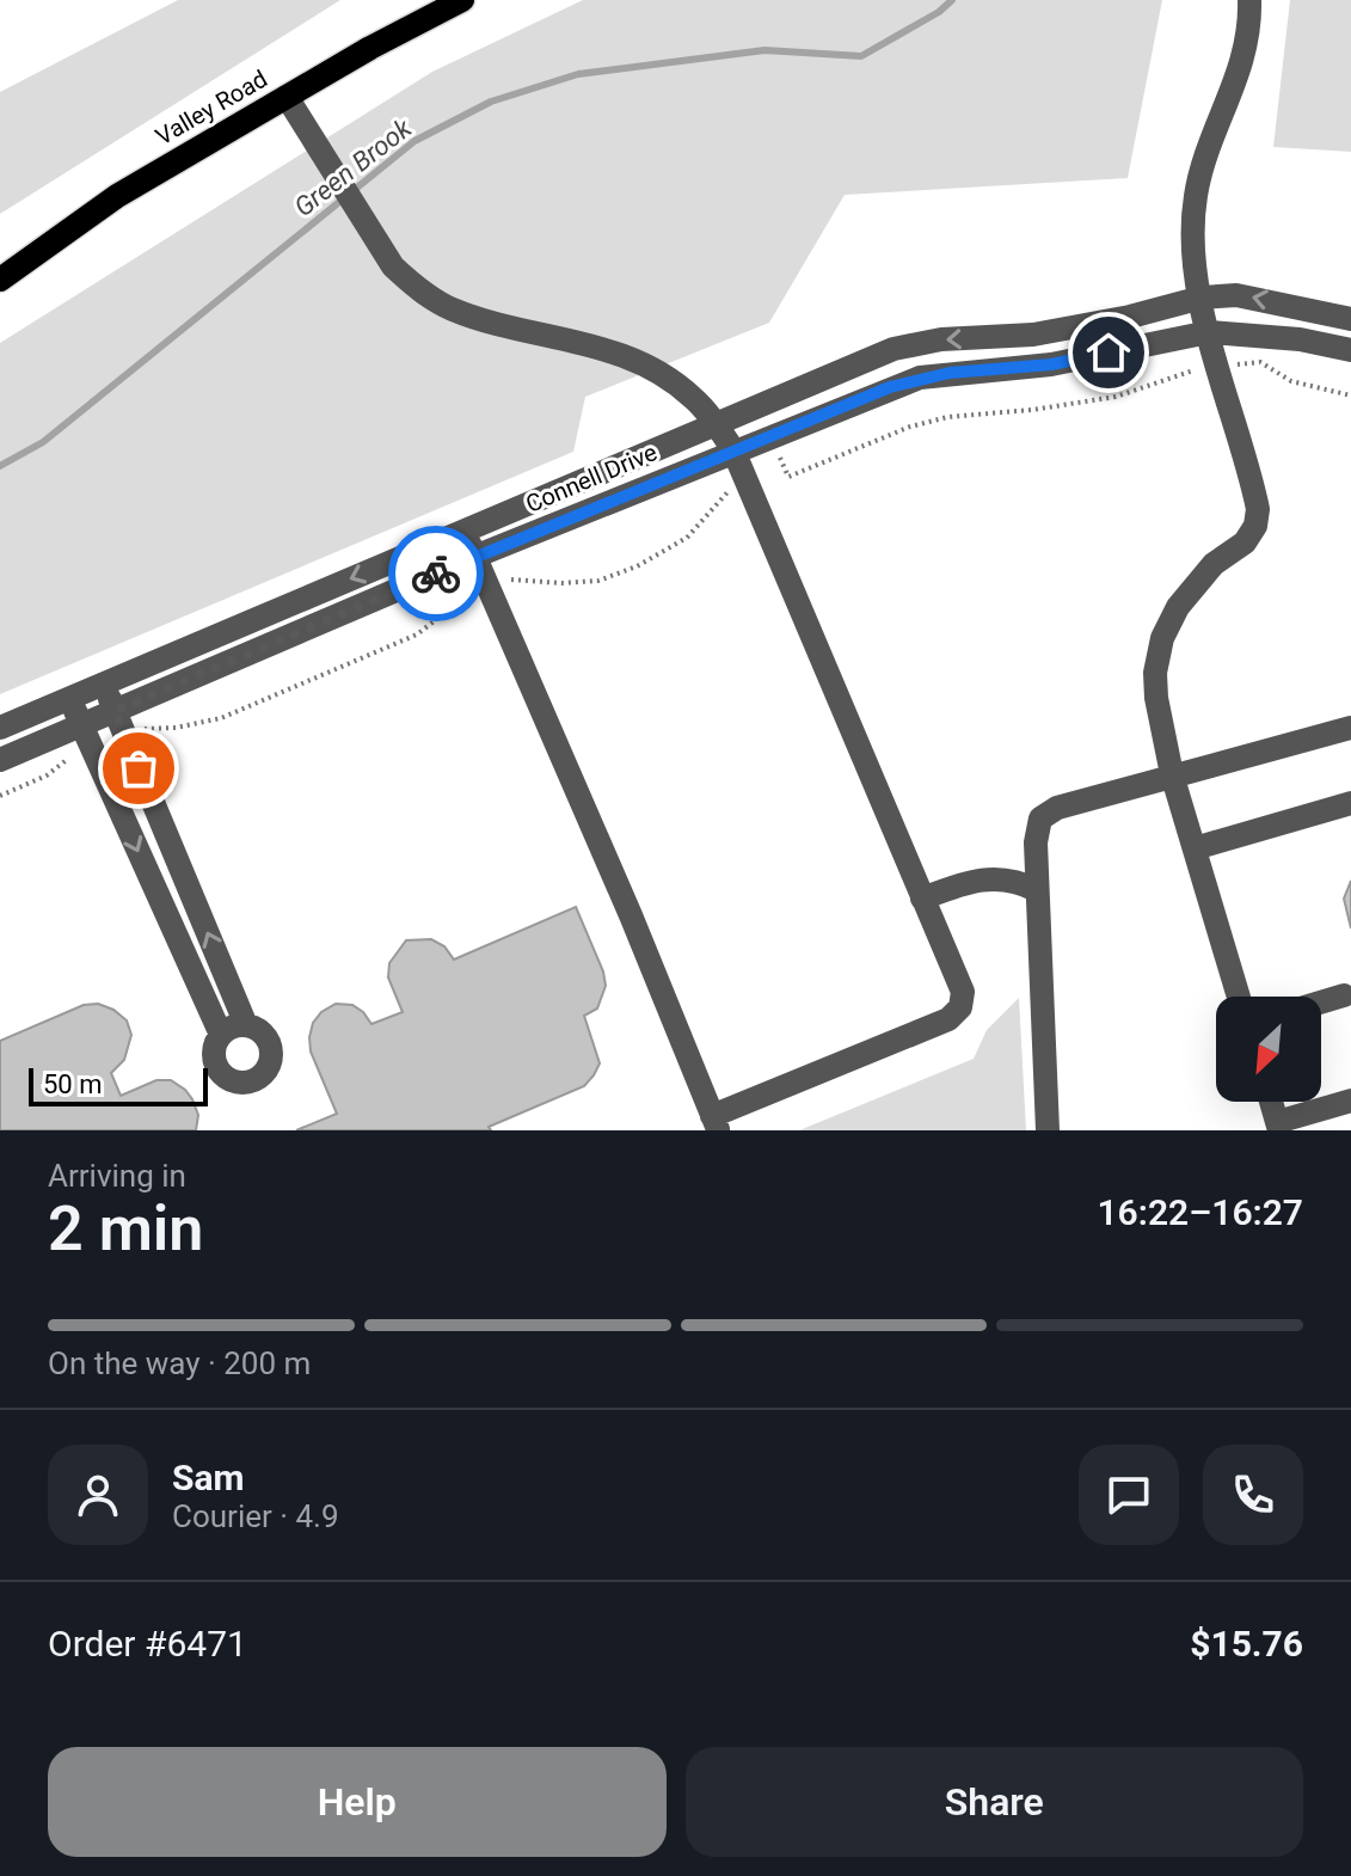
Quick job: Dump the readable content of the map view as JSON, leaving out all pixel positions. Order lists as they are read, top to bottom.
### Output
{
  "streets": {
    "main road": ["Valley Road"],
    "street": ["Connell Drive"]
  },
  "water": ["Green Brook"],
  "scale_bar": "50 m",
  "north": "bottom left",
  "page": {
    "scale": "50 m",
    "heading": ["2 min", "Arriving in", "16:22–16:27"],
    "panel": [
      "Sam",
      "Courier · 4.9",
      "Order #6471",
      "$15.76"
    ],
    "bar": "On the way · 200 m",
    "buttons": ["Help", "Share"]
  }
}
